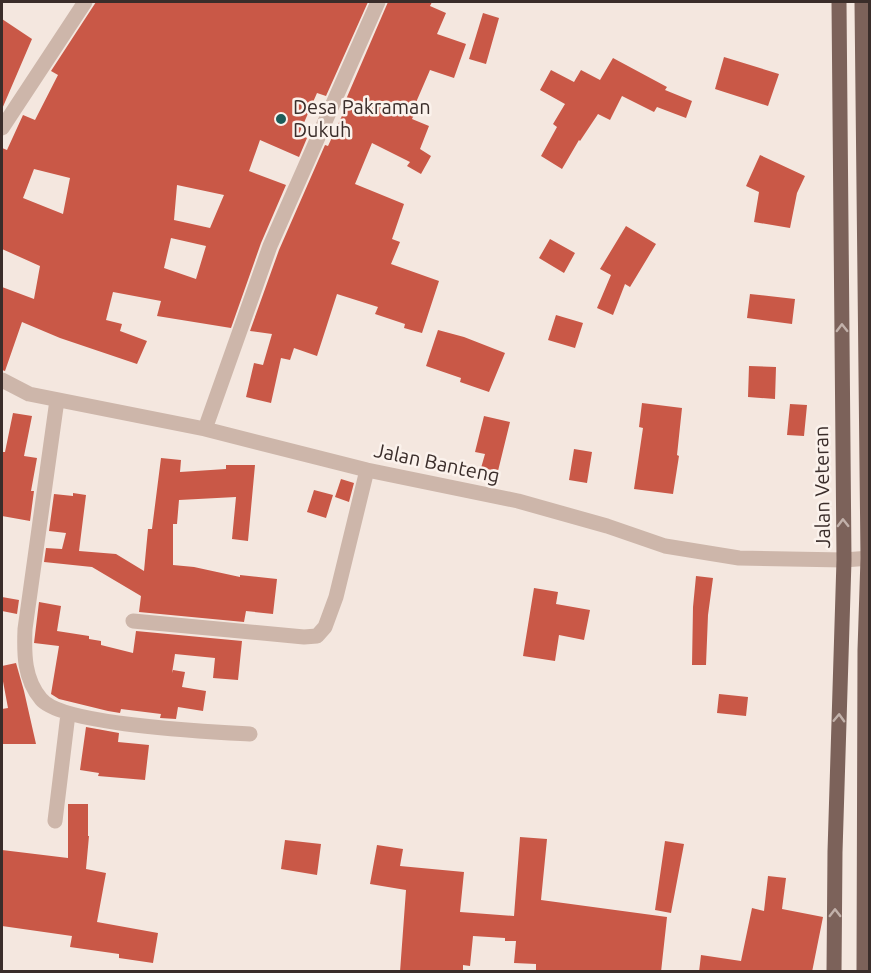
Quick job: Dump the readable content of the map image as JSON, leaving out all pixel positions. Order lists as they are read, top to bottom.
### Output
{
  "streets": {
    "main road": ["Jalan Veteran"],
    "street": ["Jalan Banteng"]
  },
  "crossings": [
    ["Jalan Banteng", "Jalan Veteran"]
  ],
  "places": ["Desa Pakraman Dukuh"]
}
